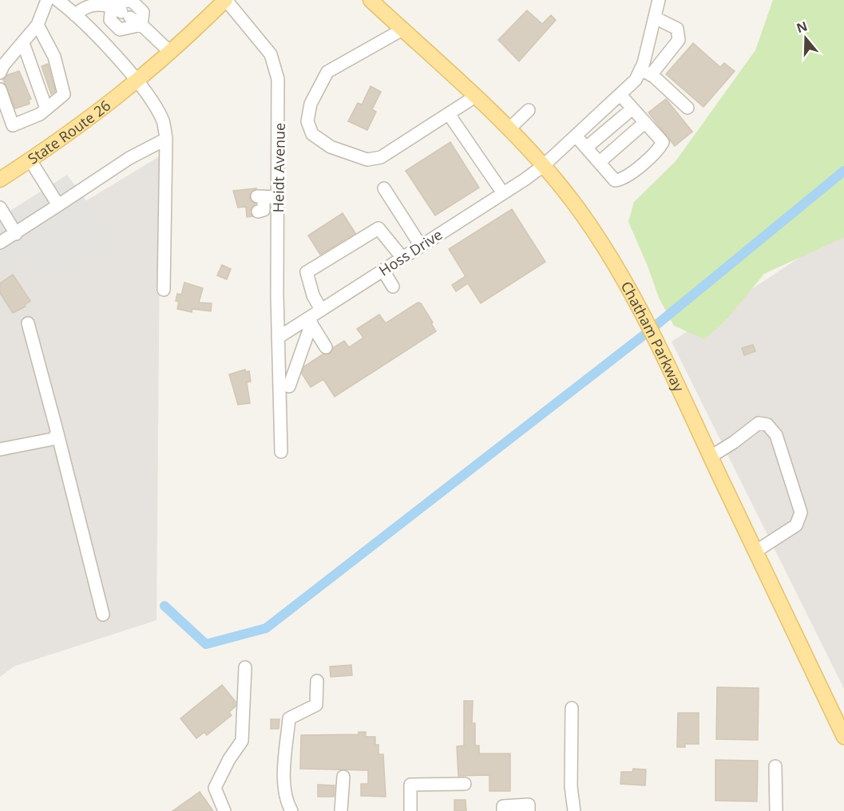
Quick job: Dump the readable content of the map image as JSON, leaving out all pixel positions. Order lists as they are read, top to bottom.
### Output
{
  "streets": {
    "main road": ["State Route 26", "Chatham Parkway"],
    "street": ["Heidt Avenue", "Hoss Drive"]
  },
  "crossings": [
    ["State Route 26", "Heidt Avenue"],
    ["Heidt Avenue", "Hoss Drive"],
    ["Hoss Drive", "Chatham Parkway"]
  ],
  "north": "top"
}
